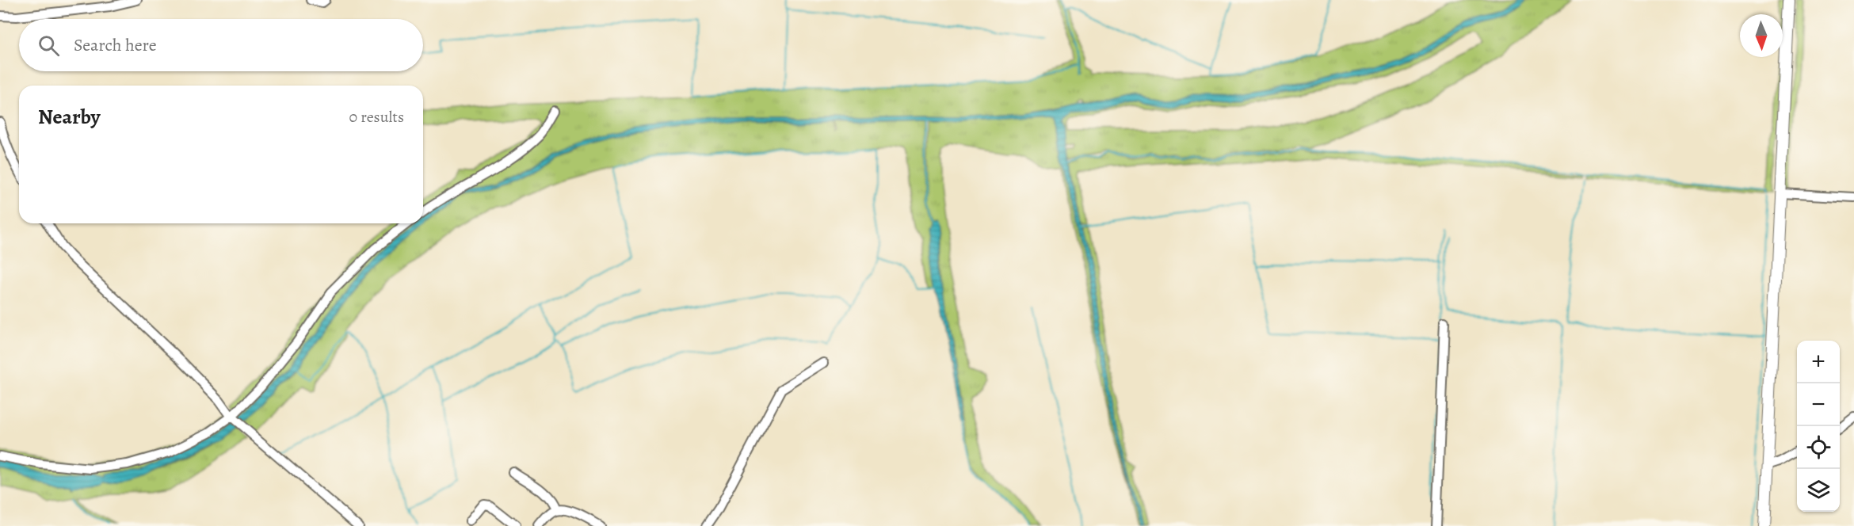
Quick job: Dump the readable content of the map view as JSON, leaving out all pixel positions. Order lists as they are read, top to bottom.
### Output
{
  "north": "bottom",
  "page": {
    "search": "Search here",
    "heading": ["Nearby", "0 results"],
    "map_buttons": ["+", "−"]
  }
}
